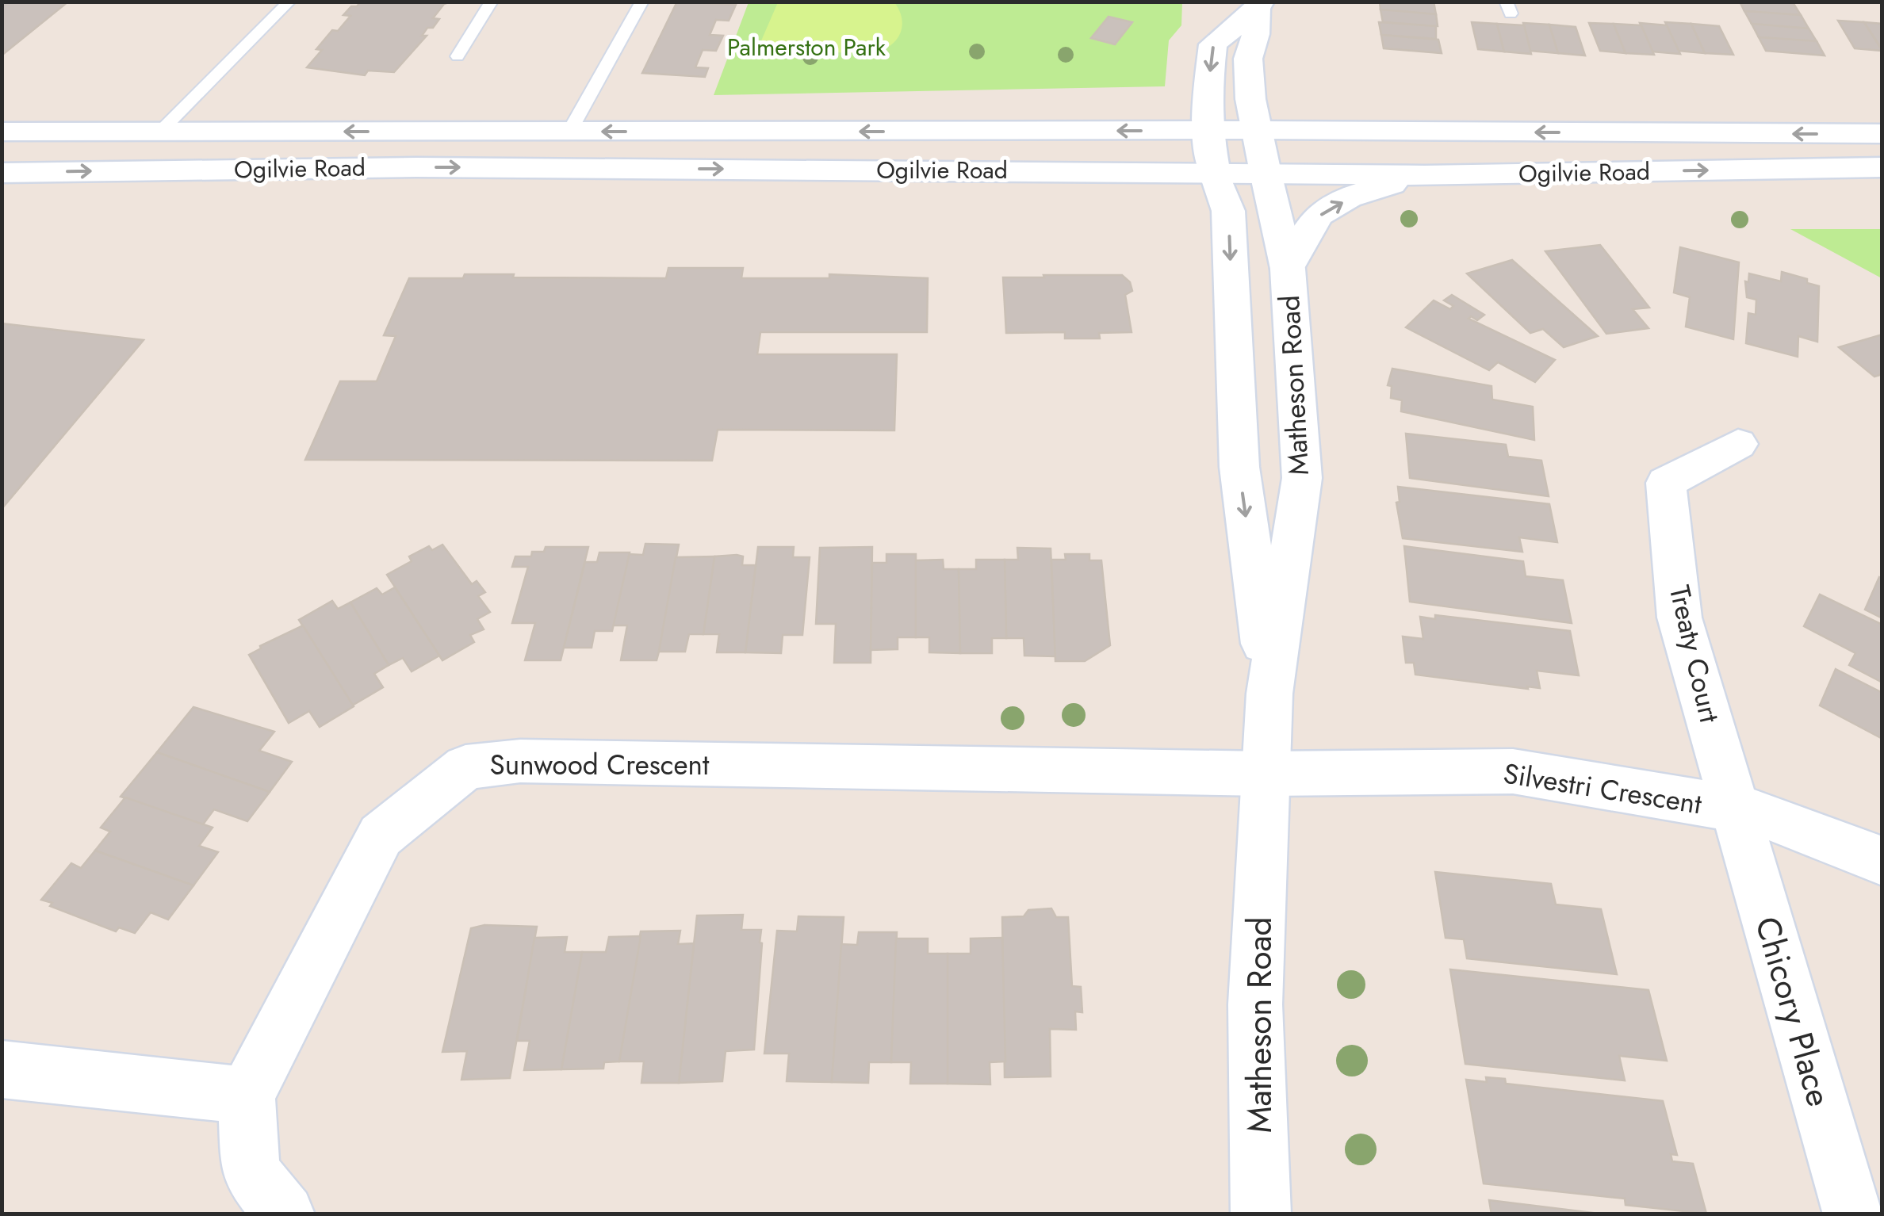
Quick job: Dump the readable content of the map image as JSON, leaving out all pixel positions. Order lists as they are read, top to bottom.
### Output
{
  "streets": {
    "street": [
      "Ogilvie Road",
      "Matheson Road",
      "Treaty Court",
      "Sunwood Crescent",
      "Silvestri Crescent",
      "Chicory Place"
    ]
  },
  "crossings": [
    ["Ogilvie Road", "Matheson Road"],
    ["Matheson Road", "Sunwood Crescent"],
    ["Matheson Road", "Silvestri Crescent"],
    ["Treaty Court", "Silvestri Crescent"],
    ["Treaty Court", "Chicory Place"],
    ["Sunwood Crescent", "Silvestri Crescent"],
    ["Silvestri Crescent", "Chicory Place"]
  ],
  "parks": ["Palmerston Park"]
}
